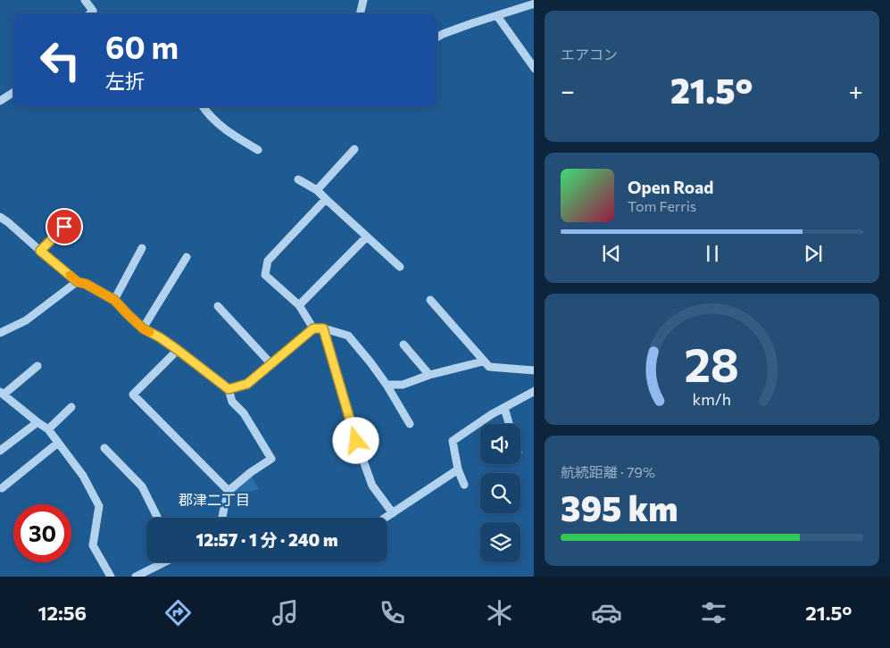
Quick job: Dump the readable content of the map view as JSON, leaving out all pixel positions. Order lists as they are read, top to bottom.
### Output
{
  "districts": ["郡津二丁目"],
  "page": {
    "tile": [
      "エアコン",
      ["航続距離 · 79%", "395 km"]
    ],
    "turn": ["60 m", "左折"],
    "heat": ["−", "21.5°", "+"],
    "song": ["Open Road", "Tom Ferris"],
    "limit": "30",
    "trip": "12:57 · 1 分 · 240 m",
    "tabs": ["12:56", "21.5°"],
    "gauge": ["28", "km/h"]
  }
}
